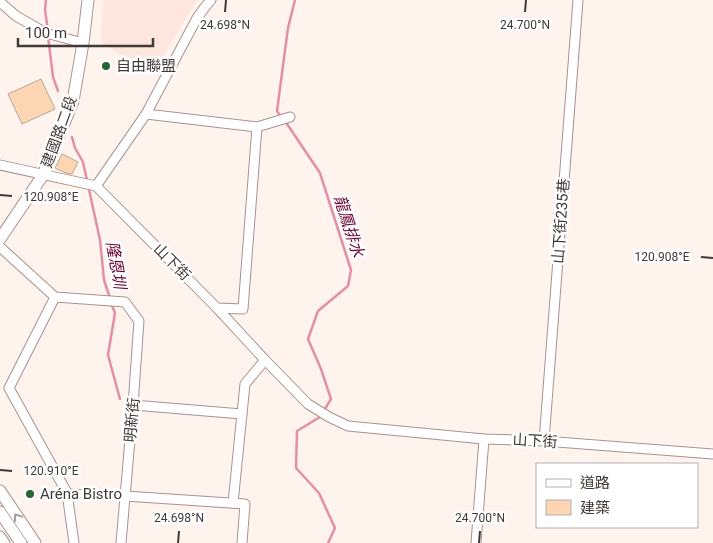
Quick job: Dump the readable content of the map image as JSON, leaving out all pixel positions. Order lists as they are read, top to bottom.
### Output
{
  "streets": {
    "street": [
      "建國路二段",
      "山下街235巷",
      "山下街",
      "明新街"
    ]
  },
  "crossings": [
    ["山下街235巷", "山下街"]
  ],
  "water": ["龍鳳排水", "隆恩圳"],
  "places": ["自由聯盟", "Aréna Bistro"],
  "legend": ["道路", "建築"],
  "scale_bar": "100 m",
  "coordinates": [
    "24.698°N",
    "24.700°N",
    "120.908°E",
    "120.910°E"
  ]
}
